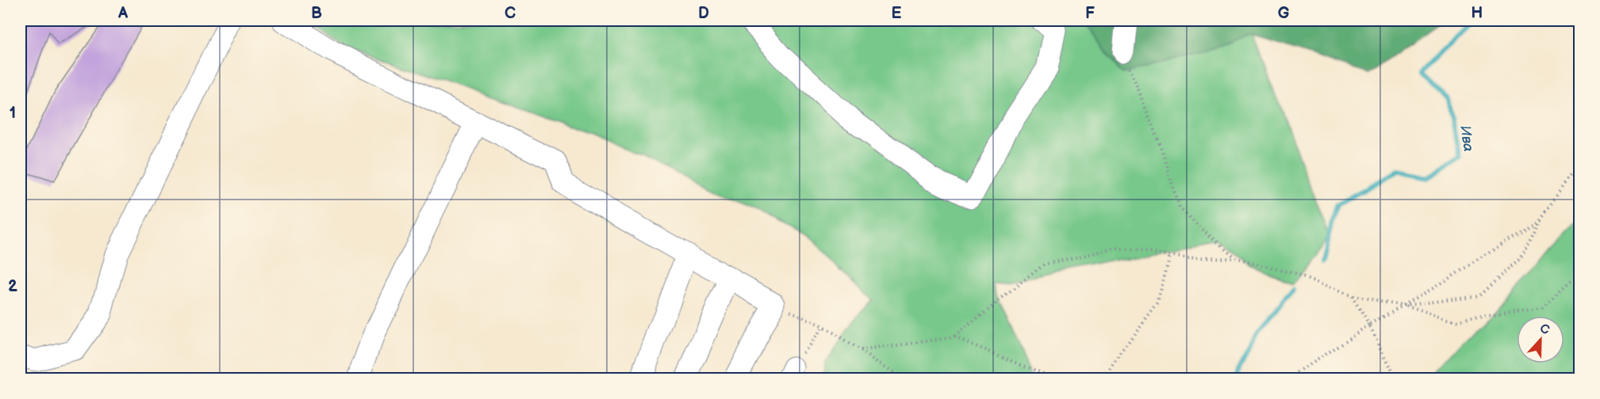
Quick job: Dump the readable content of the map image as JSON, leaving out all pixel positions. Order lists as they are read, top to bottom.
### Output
{
  "water": ["Ива"],
  "north": "top",
  "grid": {
    "columns": [
      "A",
      "B",
      "C",
      "D",
      "E",
      "F",
      "G",
      "H"
    ],
    "rows": ["1", "2"]
  }
}
